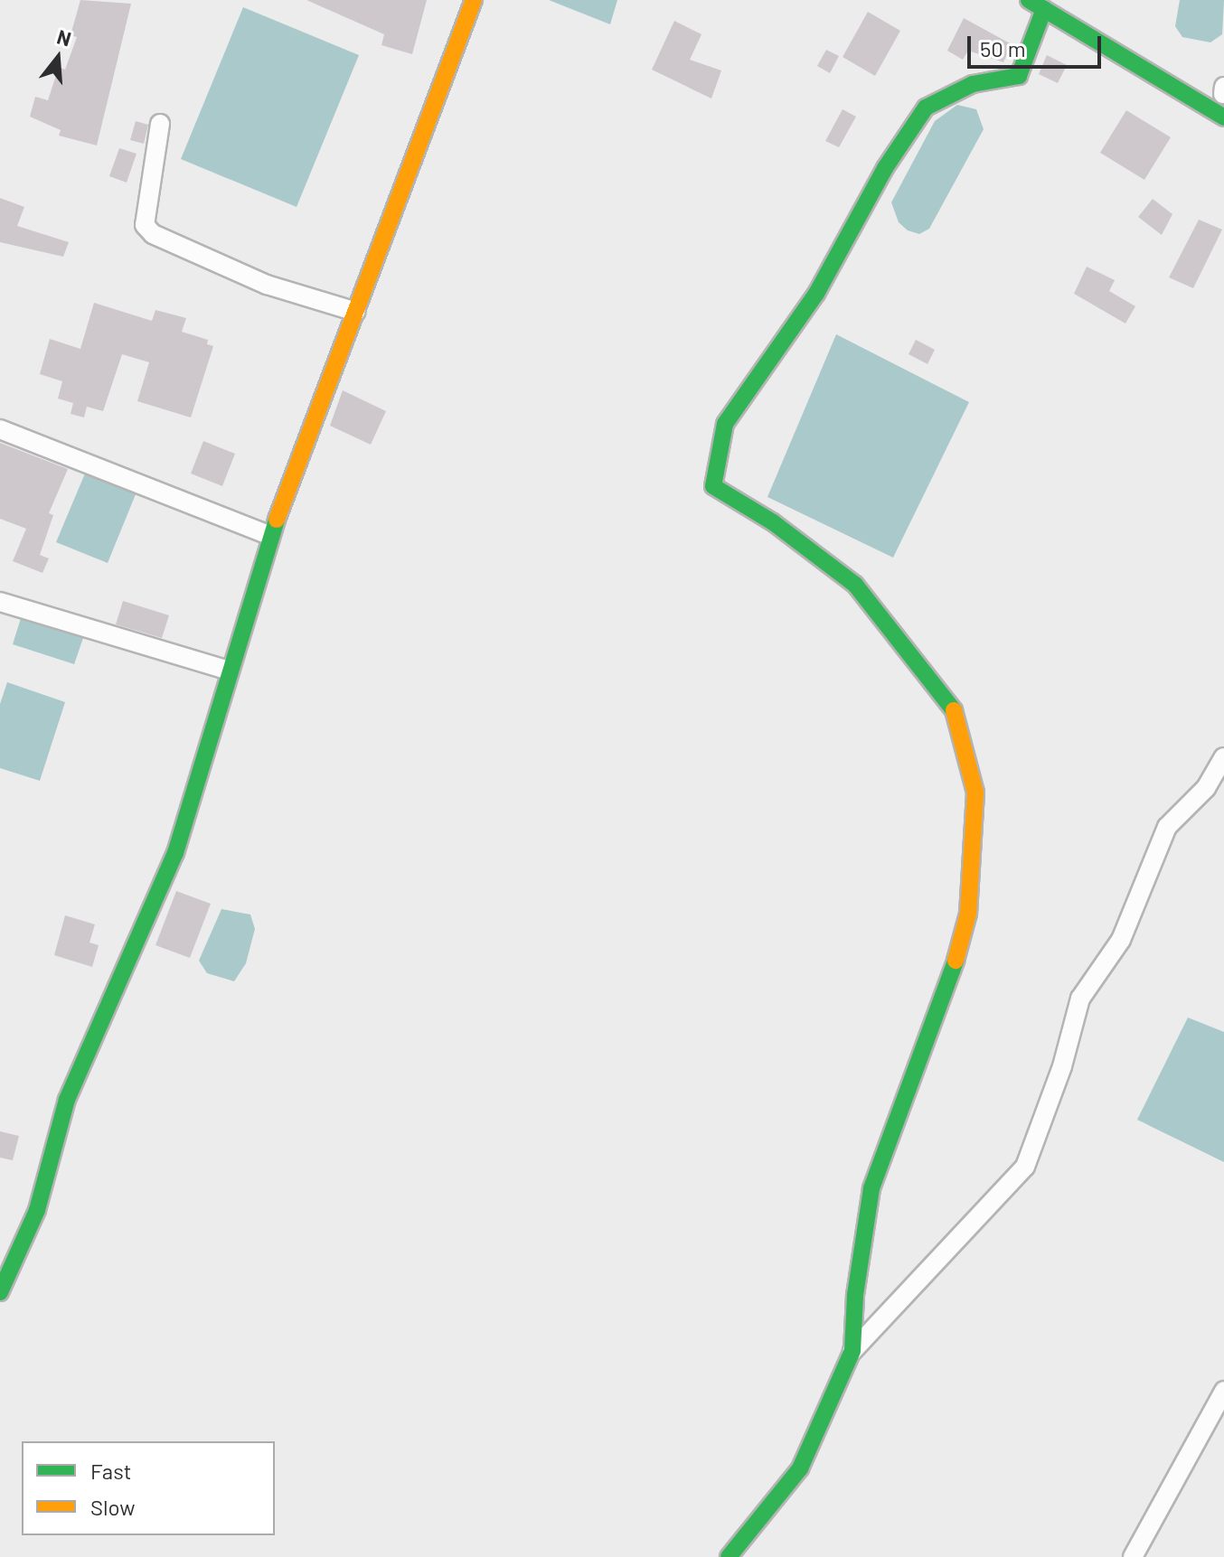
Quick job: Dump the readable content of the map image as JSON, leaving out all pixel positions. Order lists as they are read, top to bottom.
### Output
{
  "legend": ["Fast", "Slow"],
  "scale_bar": "50 m",
  "north": "top"
}
